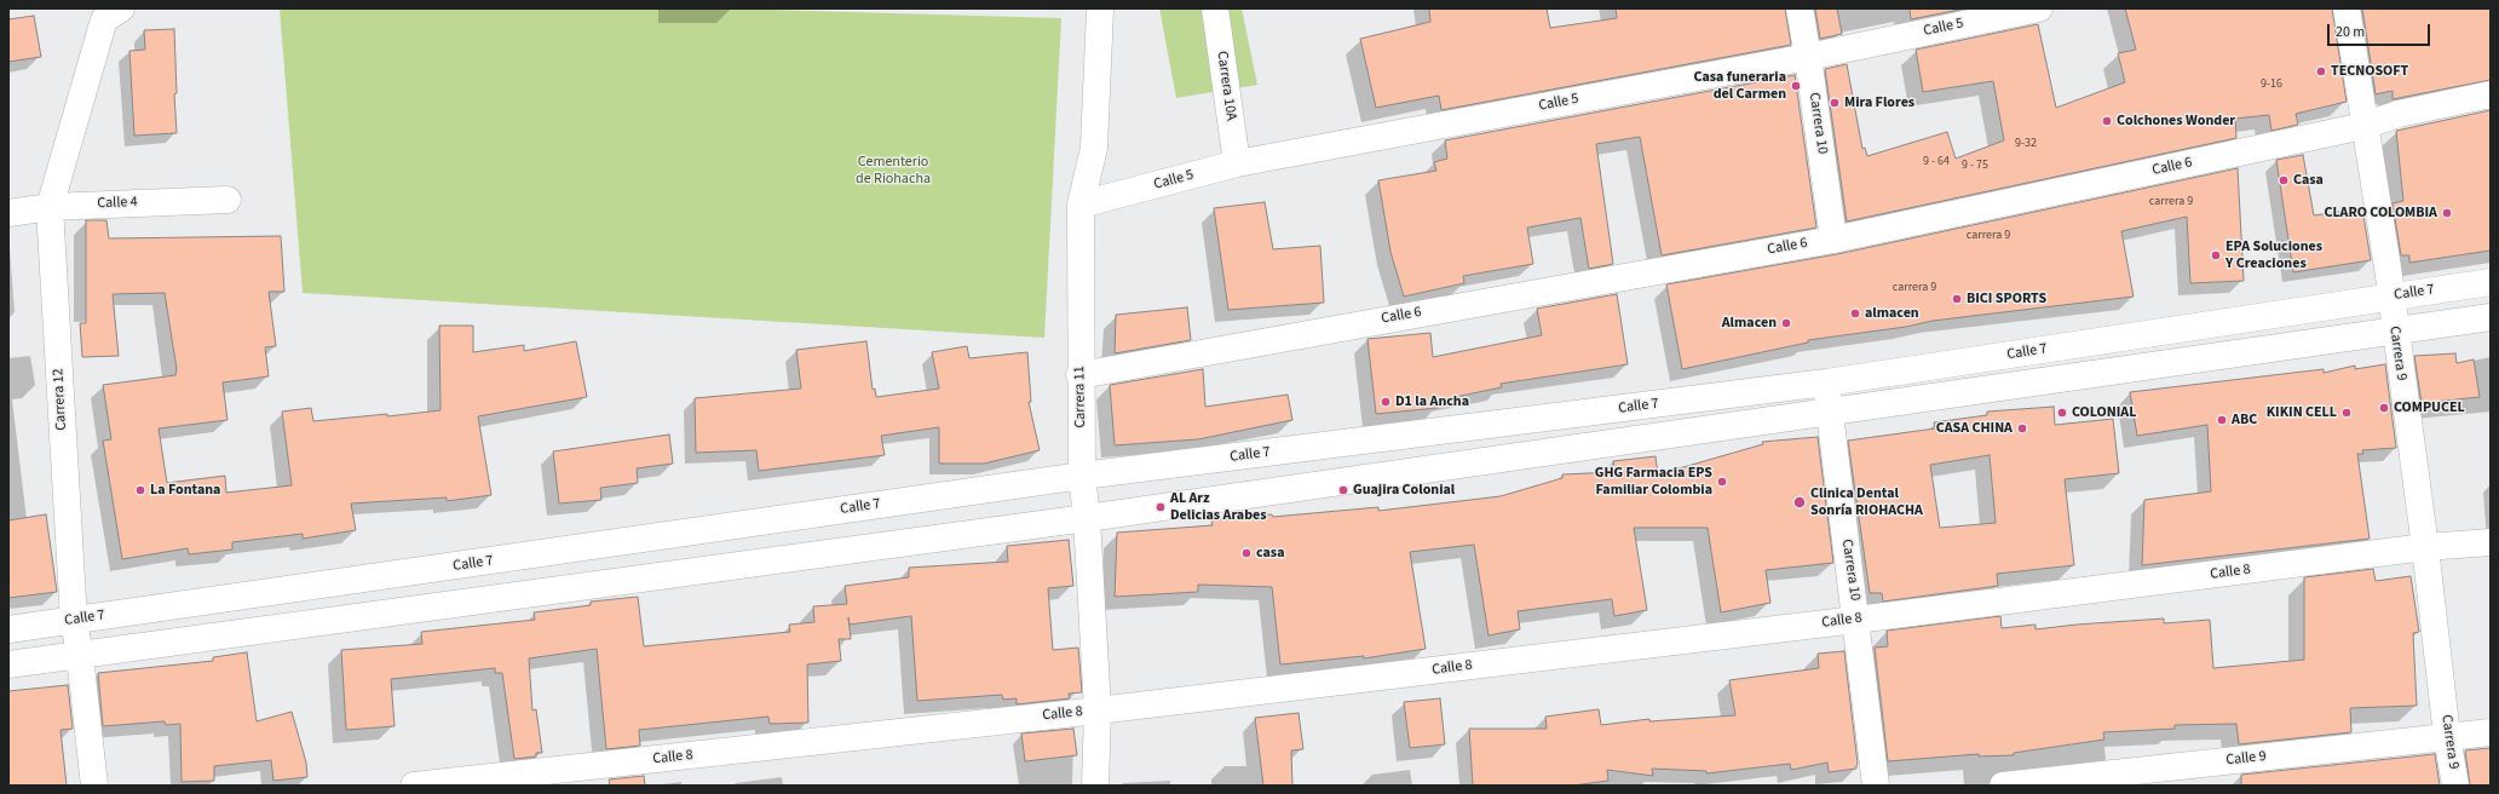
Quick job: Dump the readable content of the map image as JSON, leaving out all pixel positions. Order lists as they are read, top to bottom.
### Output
{
  "streets": {
    "street": [
      "Calle 5",
      "Carrera 10A",
      "Carrera 10",
      "Calle 6",
      "Calle 4",
      "Calle 7",
      "Carrera 9",
      "Carrera 11",
      "Carrera 12",
      "Calle 8",
      "Calle 9"
    ]
  },
  "crossings": [
    ["Calle 5", "Carrera 10A"],
    ["Calle 5", "Carrera 10"],
    ["Calle 5", "Carrera 11"],
    ["Carrera 10", "Calle 6"],
    ["Carrera 10", "Calle 7"],
    ["Carrera 10", "Calle 8"],
    ["Calle 6", "Carrera 9"],
    ["Calle 6", "Carrera 11"],
    ["Calle 4", "Carrera 12"],
    ["Calle 7", "Carrera 9"],
    ["Calle 7", "Carrera 11"],
    ["Calle 7", "Carrera 12"],
    ["Carrera 9", "Calle 8"],
    ["Carrera 9", "Calle 9"],
    ["Carrera 11", "Calle 8"]
  ],
  "parks": ["Cementerio de Riohacha"],
  "places": [
    "TECNOSOFT",
    "Casa funeraria del Carmen",
    "Mira Flores",
    "Colchones Wonder",
    "Casa",
    "CLARO COLOMBIA",
    "EPA Soluciones Y Creaciones",
    "BICI SPORTS",
    "almacen",
    "Almacen",
    "D1 la Ancha",
    "COMPUCEL",
    "COLONIAL",
    "KIKIN CELL",
    "ABC",
    "CASA CHINA",
    "GHG Farmacia EPS Familiar Colombia",
    "La Fontana",
    "Guajira Colonial",
    "Clinica Dental Sonría RIOHACHA",
    "AL Arz Delicias Arabes",
    "casa"
  ],
  "house_numbers": [
    "9-16",
    "9-32",
    "9 - 64",
    "9 - 75",
    "carrera 9",
    "carrera 9",
    "carrera 9"
  ],
  "scale_bar": "20 m"
}
